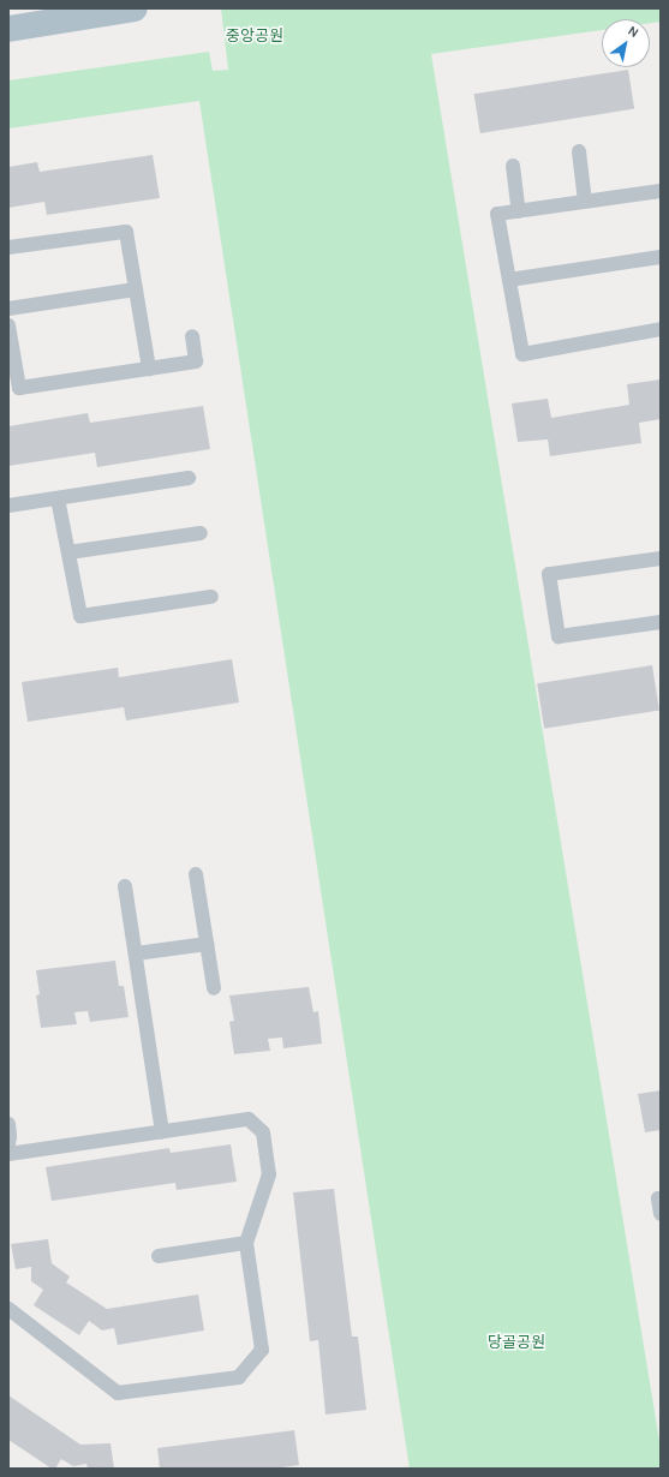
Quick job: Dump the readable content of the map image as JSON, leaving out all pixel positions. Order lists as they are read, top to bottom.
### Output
{
  "parks": ["중앙공원", "당골공원"],
  "north": "top right"
}
